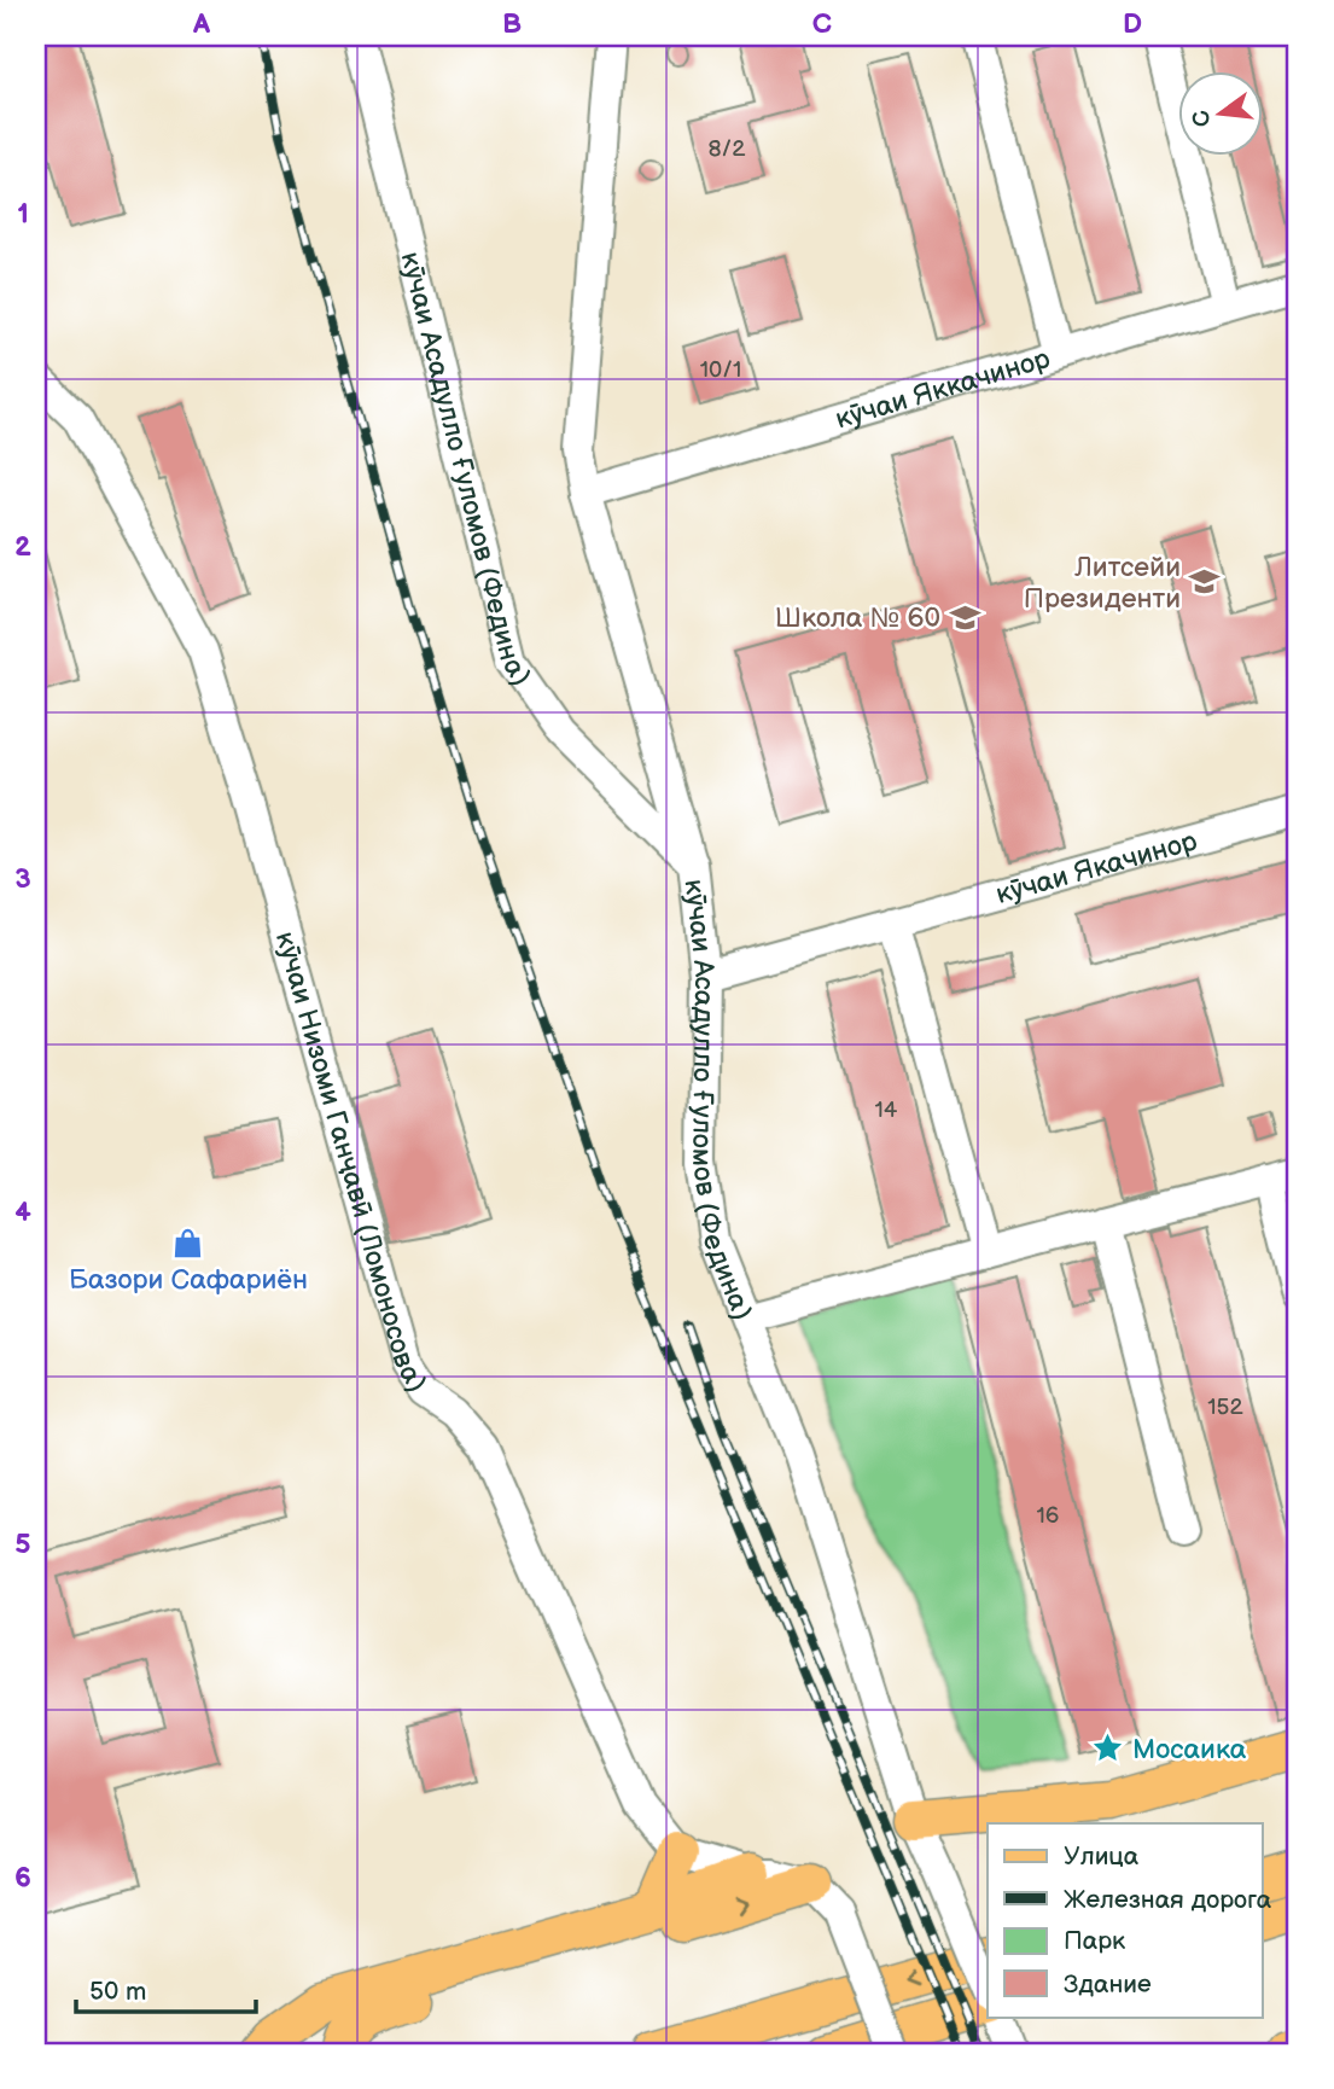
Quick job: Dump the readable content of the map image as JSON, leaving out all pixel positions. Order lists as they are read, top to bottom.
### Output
{
  "streets": {
    "street": [
      "кӯчаи Яккачинор",
      "кӯчаи Асадулло Ғуломов (Федина)",
      "кӯчаи Якачинор",
      "кӯчаи Низоми Ганҷавӣ (Ломоносова)"
    ]
  },
  "crossings": [
    ["кӯчаи Асадулло Ғуломов (Федина)", "кӯчаи Якачинор"]
  ],
  "places": {
    "school or university": ["Литсейи Президенти", "Школа № 60"],
    "shop": ["Базори Сафариён"],
    "place": ["Мосаика"]
  },
  "house_numbers": [
    "8/2",
    "10/1",
    "14",
    "152",
    "16"
  ],
  "legend": [
    "Улица",
    "Железная дорога",
    "Парк",
    "Здание"
  ],
  "scale_bar": "50 m",
  "north": "left",
  "grid": {
    "columns": [
      "A",
      "B",
      "C",
      "D"
    ],
    "rows": [
      "1",
      "2",
      "3",
      "4",
      "5",
      "6"
    ]
  }
}
